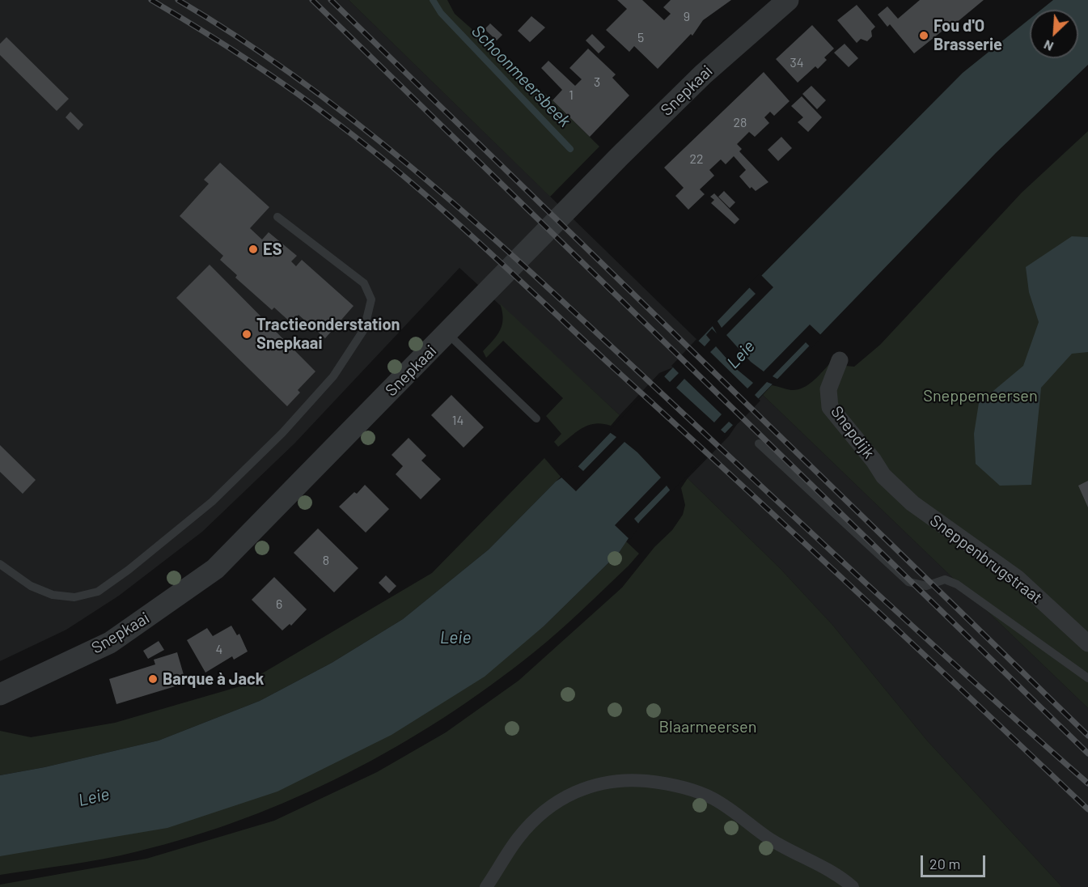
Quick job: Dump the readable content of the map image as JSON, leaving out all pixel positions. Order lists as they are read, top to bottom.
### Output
{
  "streets": {
    "street": ["Snepkaai", "Snepdijk", "Sneppenbrugstraat"]
  },
  "crossings": [
    ["Snepdijk", "Sneppenbrugstraat"]
  ],
  "water": ["Schoonmeersbeek", "Leie"],
  "parks": ["Sneppemeersen", "Blaarmeersen"],
  "places": [
    "Fou d'O Brasserie",
    "ES",
    "Tractieonderstation Snepkaai",
    "Barque à Jack"
  ],
  "house_numbers": [
    "9",
    "5",
    "34",
    "3",
    "1",
    "28",
    "22",
    "14",
    "8",
    "6",
    "4"
  ],
  "scale_bar": "20 m",
  "north": "bottom left"
}
